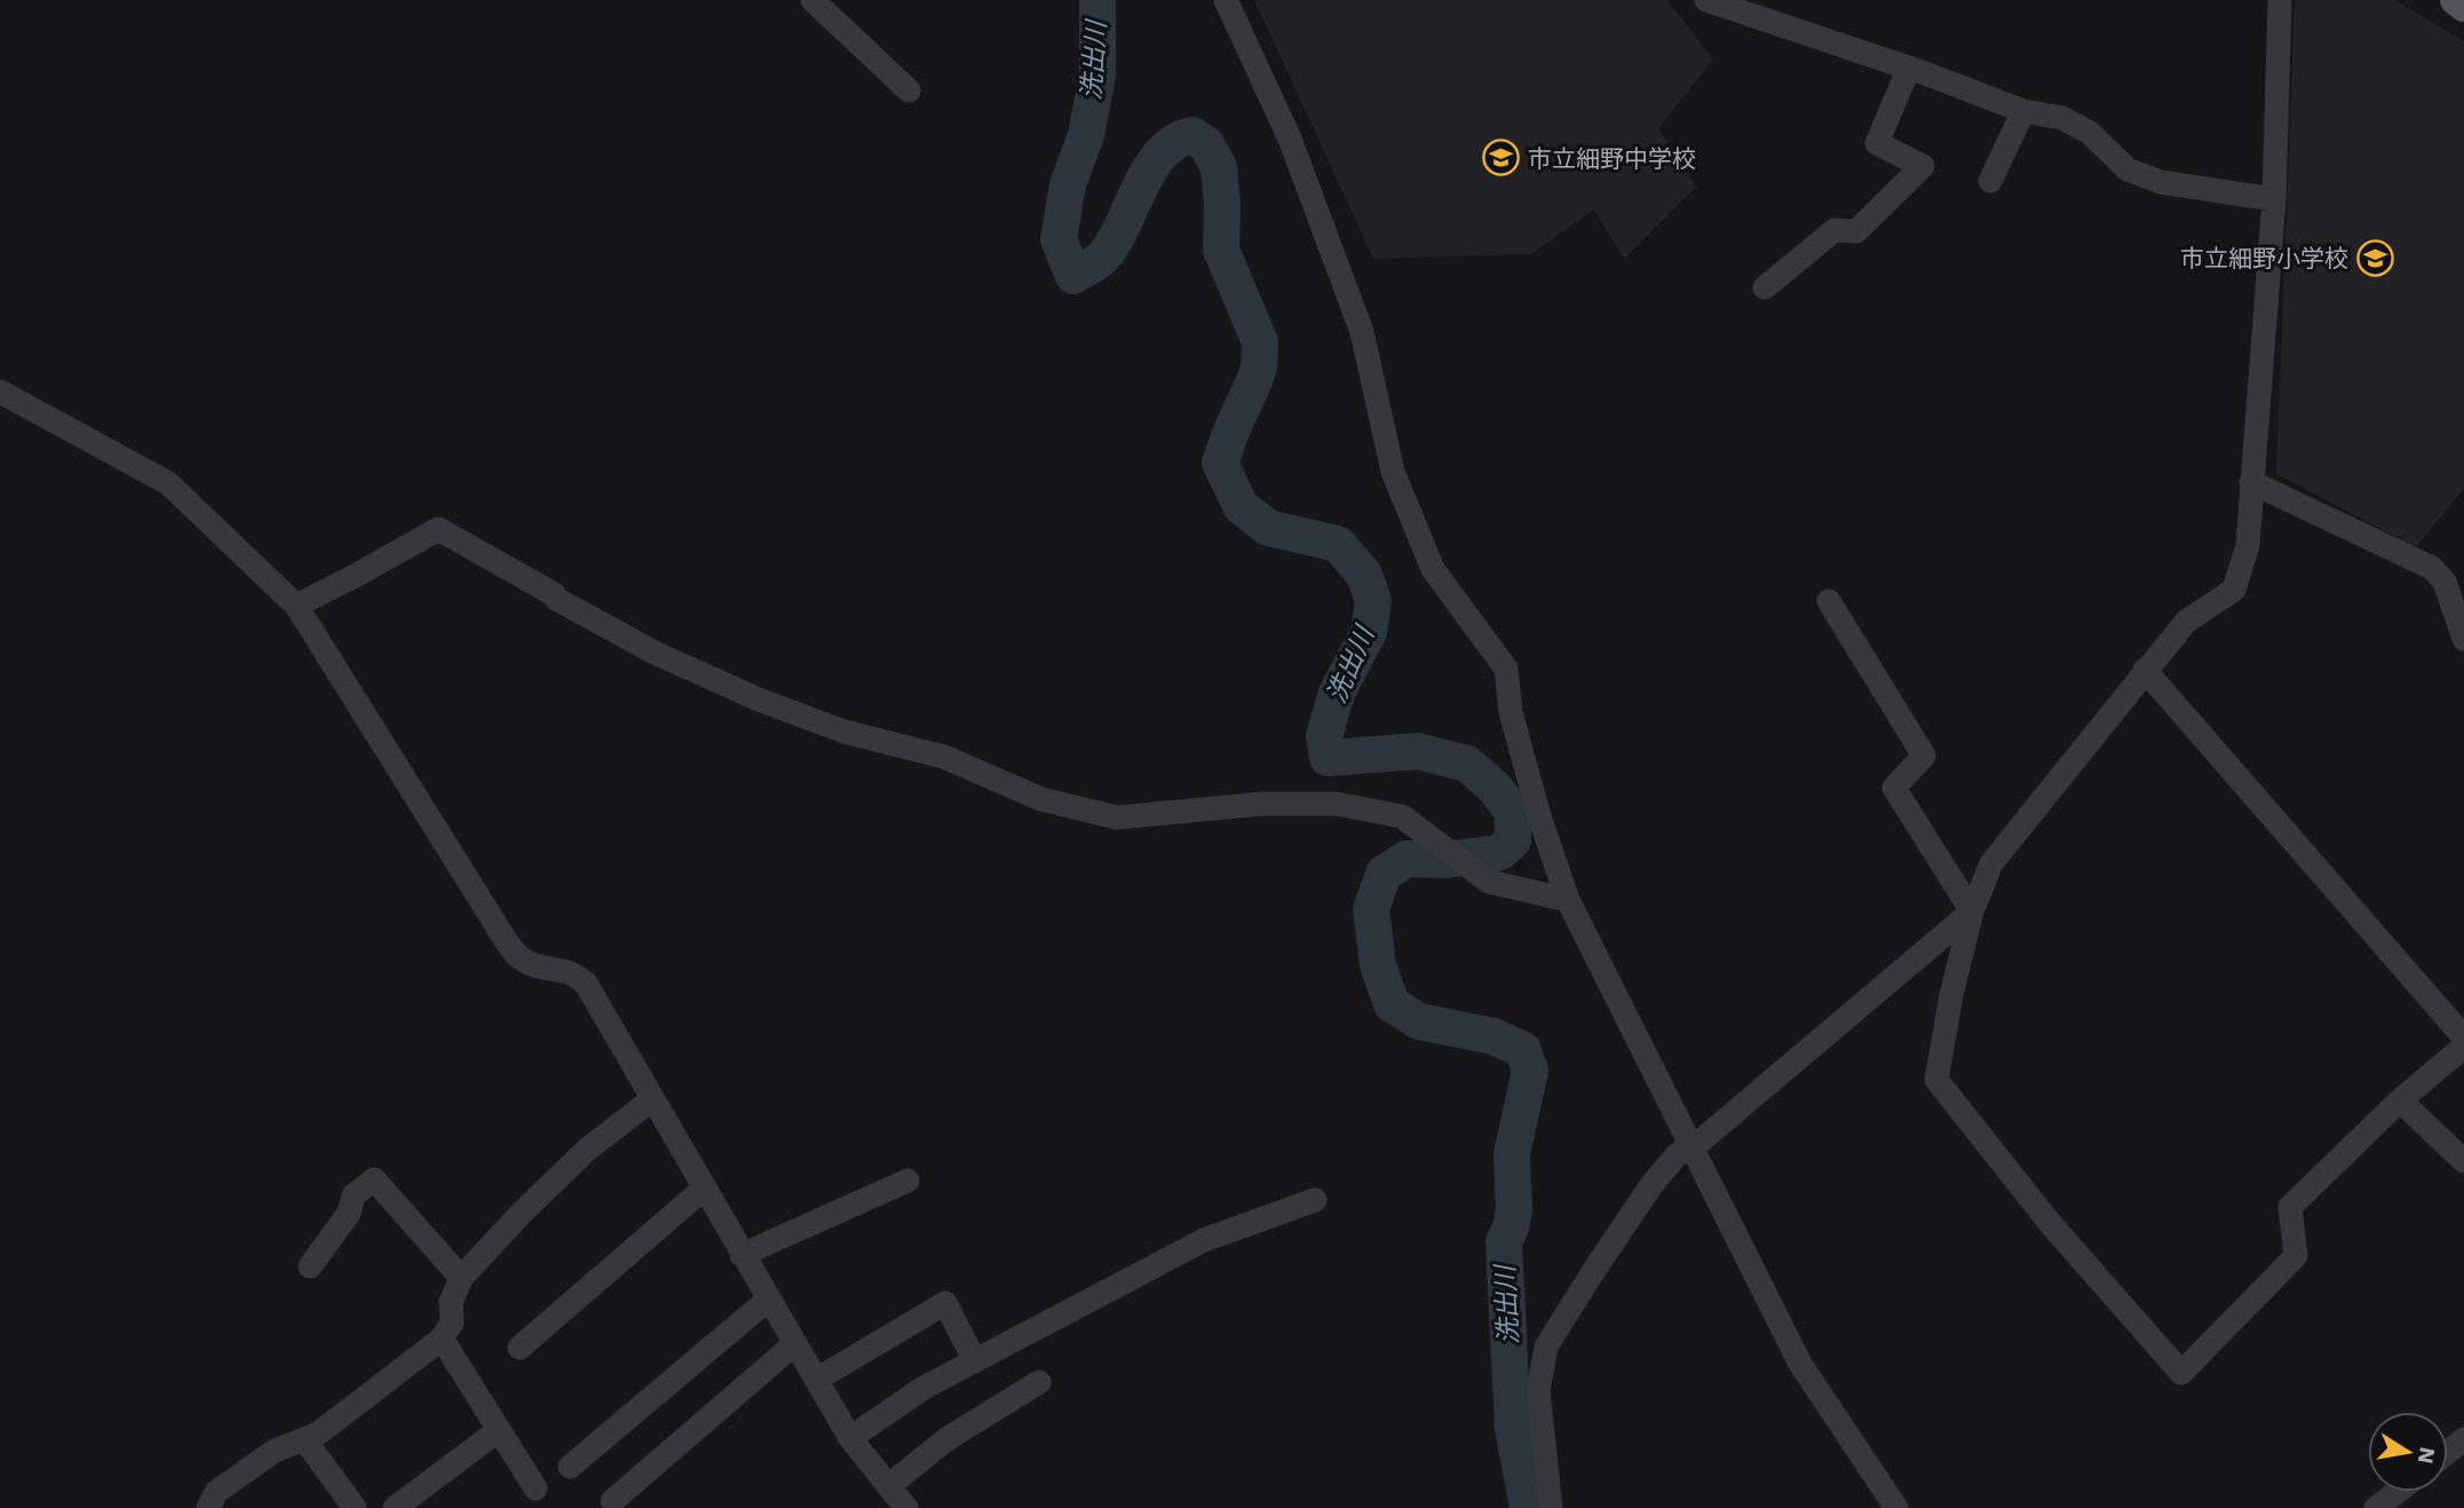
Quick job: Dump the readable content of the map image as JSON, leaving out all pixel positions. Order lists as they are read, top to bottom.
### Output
{
  "water": ["洗出川"],
  "places": {
    "school or university": ["市立細野中学校", "市立細野小学校"]
  },
  "north": "right"
}
